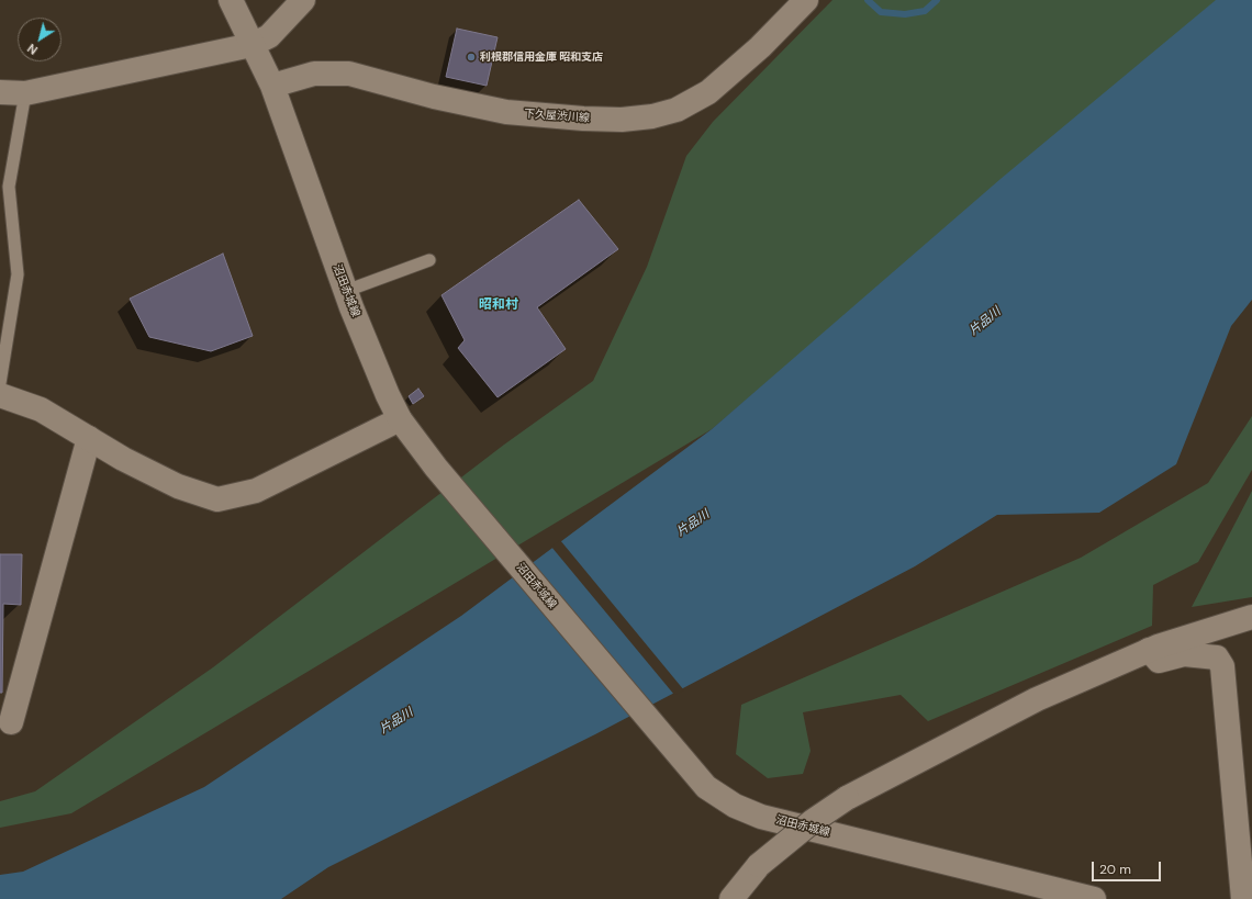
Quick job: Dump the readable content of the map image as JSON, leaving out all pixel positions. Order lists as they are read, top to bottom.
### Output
{
  "streets": {
    "street": ["下久屋渋川線", "沼田赤城線"]
  },
  "crossings": [
    ["下久屋渋川線", "沼田赤城線"]
  ],
  "districts": ["昭和村"],
  "water": ["片品川"],
  "places": ["利根郡信用金庫 昭和支店"],
  "scale_bar": "20 m",
  "north": "bottom left"
}
